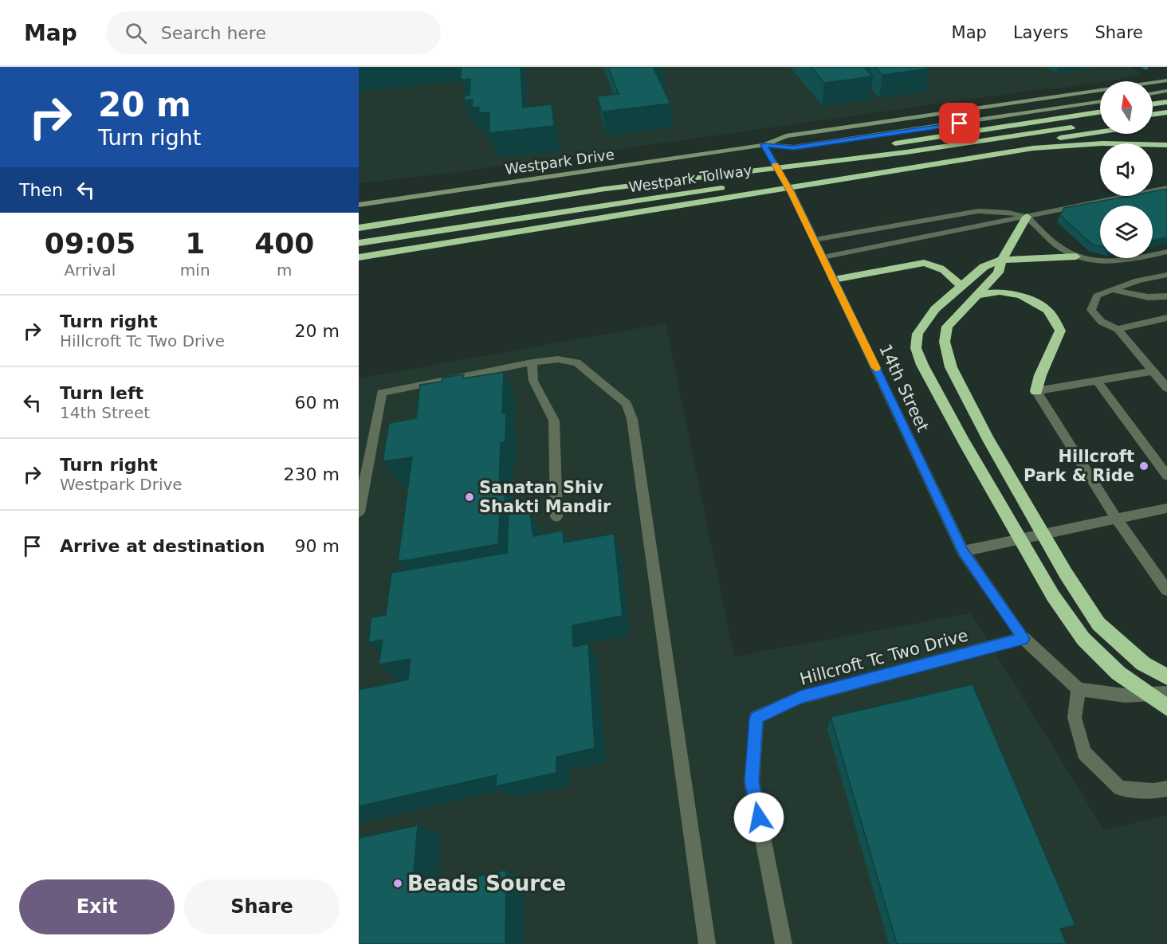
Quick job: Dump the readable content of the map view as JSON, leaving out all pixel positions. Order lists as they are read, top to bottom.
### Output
{
  "streets": {
    "highway": ["Westpark Tollway"],
    "main road": ["Westpark Drive"],
    "street": ["14th Street", "Hillcroft Tc Two Drive"]
  },
  "crossings": [
    ["Westpark Drive", "14th Street"],
    ["14th Street", "Hillcroft Tc Two Drive"]
  ],
  "places": ["Hillcroft Park & Ride", "Sanatan Shiv Shakti Mandir", "Beads Source"],
  "north": "top",
  "page": {
    "header": "Map",
    "search": "Search here",
    "nav": ["Map", "Layers", "Share"],
    "turn": ["20 m", "Turn right"],
    "then": "Then",
    "eta": [
      "09:05",
      "Arrival",
      "1",
      "min",
      "400",
      "m"
    ],
    "list": [
      {
        "name": "Turn right",
        "note": "Hillcroft Tc Two Drive",
        "value": "20 m"
      },
      {
        "name": "Turn left",
        "note": "14th Street",
        "value": "60 m"
      },
      {
        "name": "Turn right",
        "note": "Westpark Drive",
        "value": "230 m"
      },
      {
        "name": "Arrive at destination",
        "value": "90 m"
      }
    ],
    "buttons": ["Exit", "Share"]
  }
}
